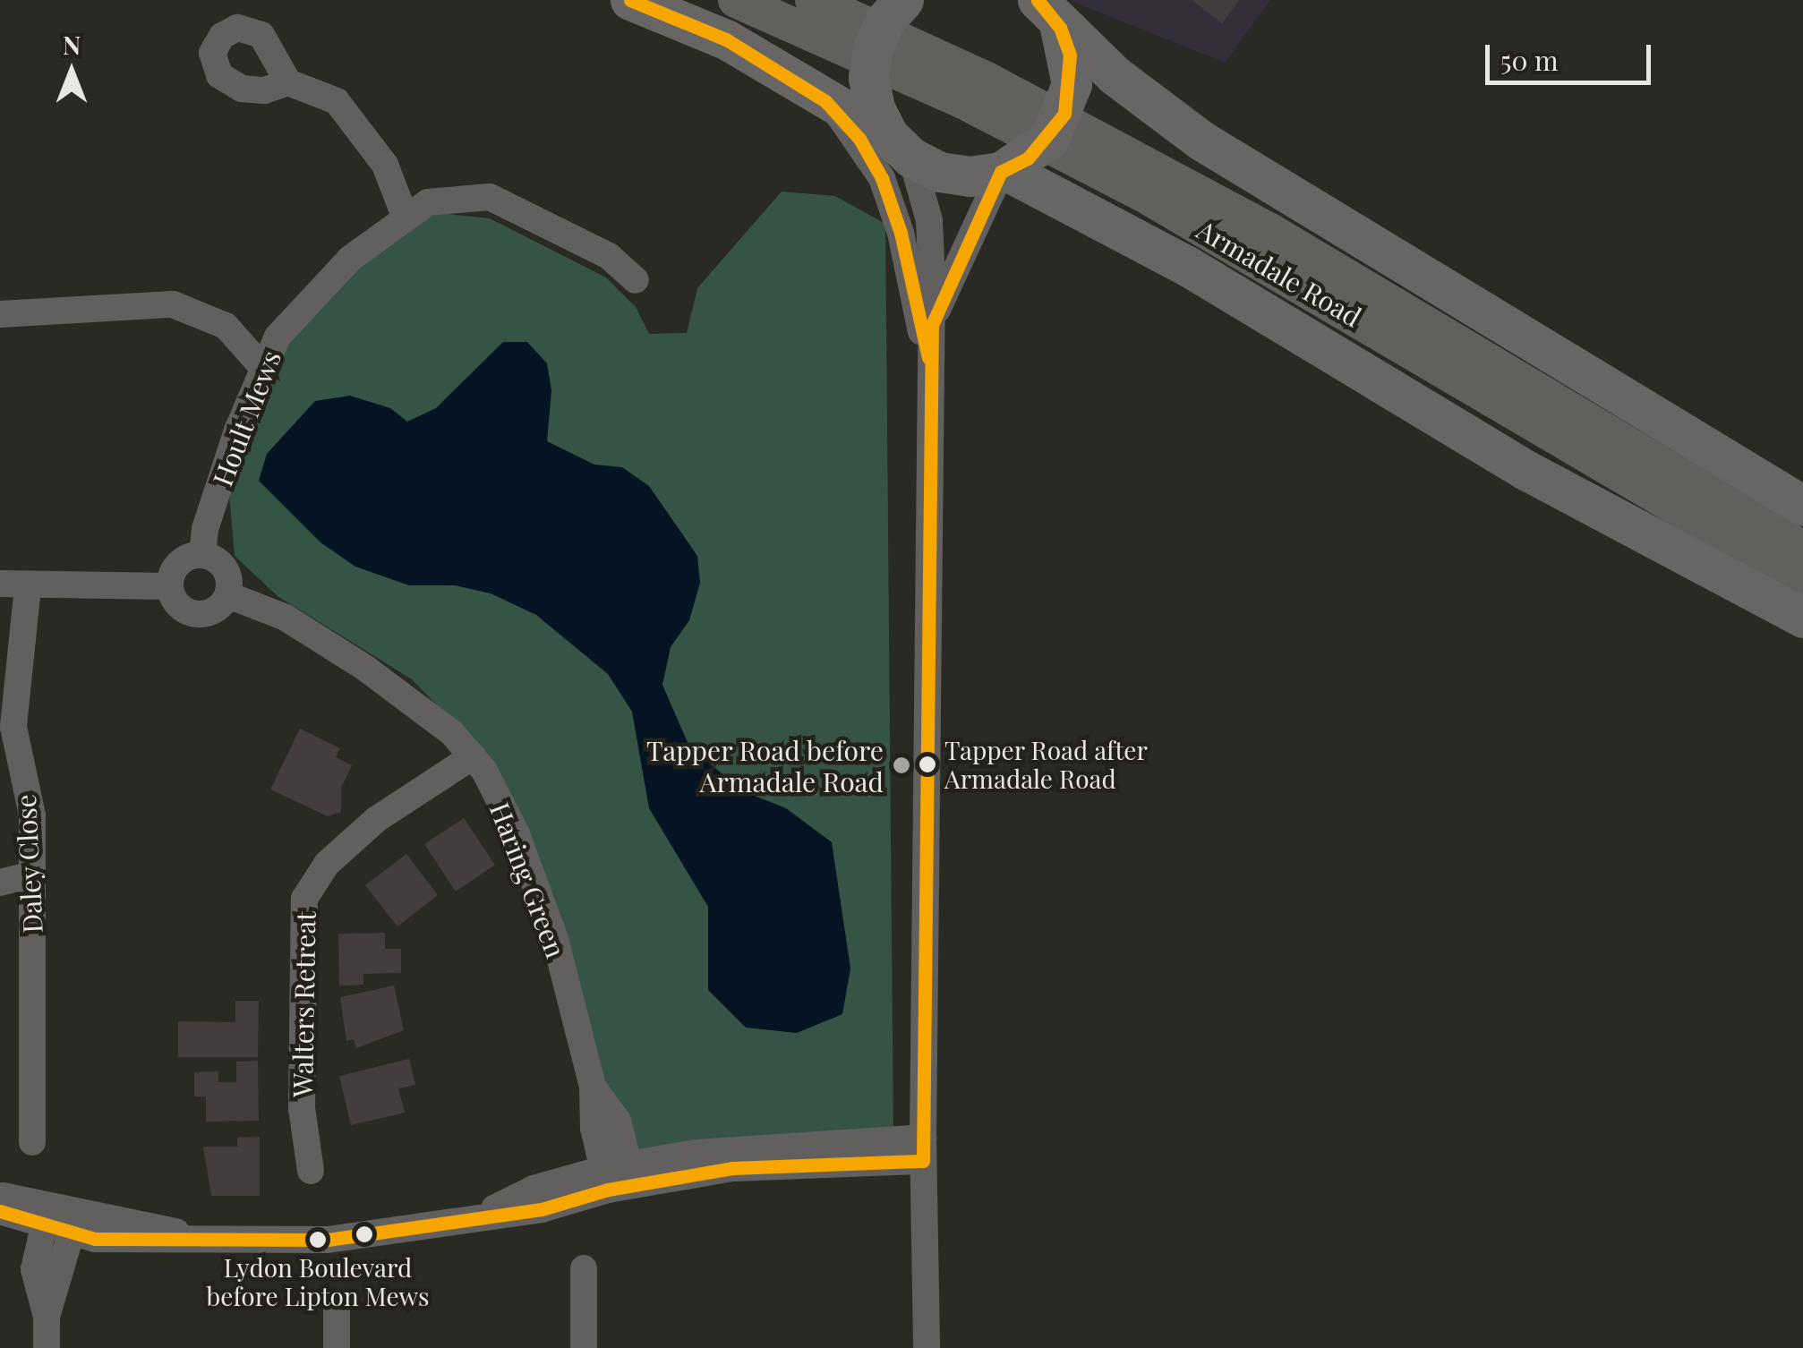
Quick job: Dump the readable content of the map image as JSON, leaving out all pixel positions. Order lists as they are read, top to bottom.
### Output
{
  "streets": {
    "main road": ["Armadale Road"],
    "street": [
      "Hoult Mews",
      "Daley Close",
      "Haring Green",
      "Walters Retreat"
    ]
  },
  "crossings": [
    ["Hoult Mews", "Haring Green"],
    ["Haring Green", "Walters Retreat"]
  ],
  "places": ["Tapper Road after Armadale Road", "Tapper Road before Armadale Road", "Lydon Boulevard before Lipton Mews"],
  "scale_bar": "50 m",
  "north": "top"
}
